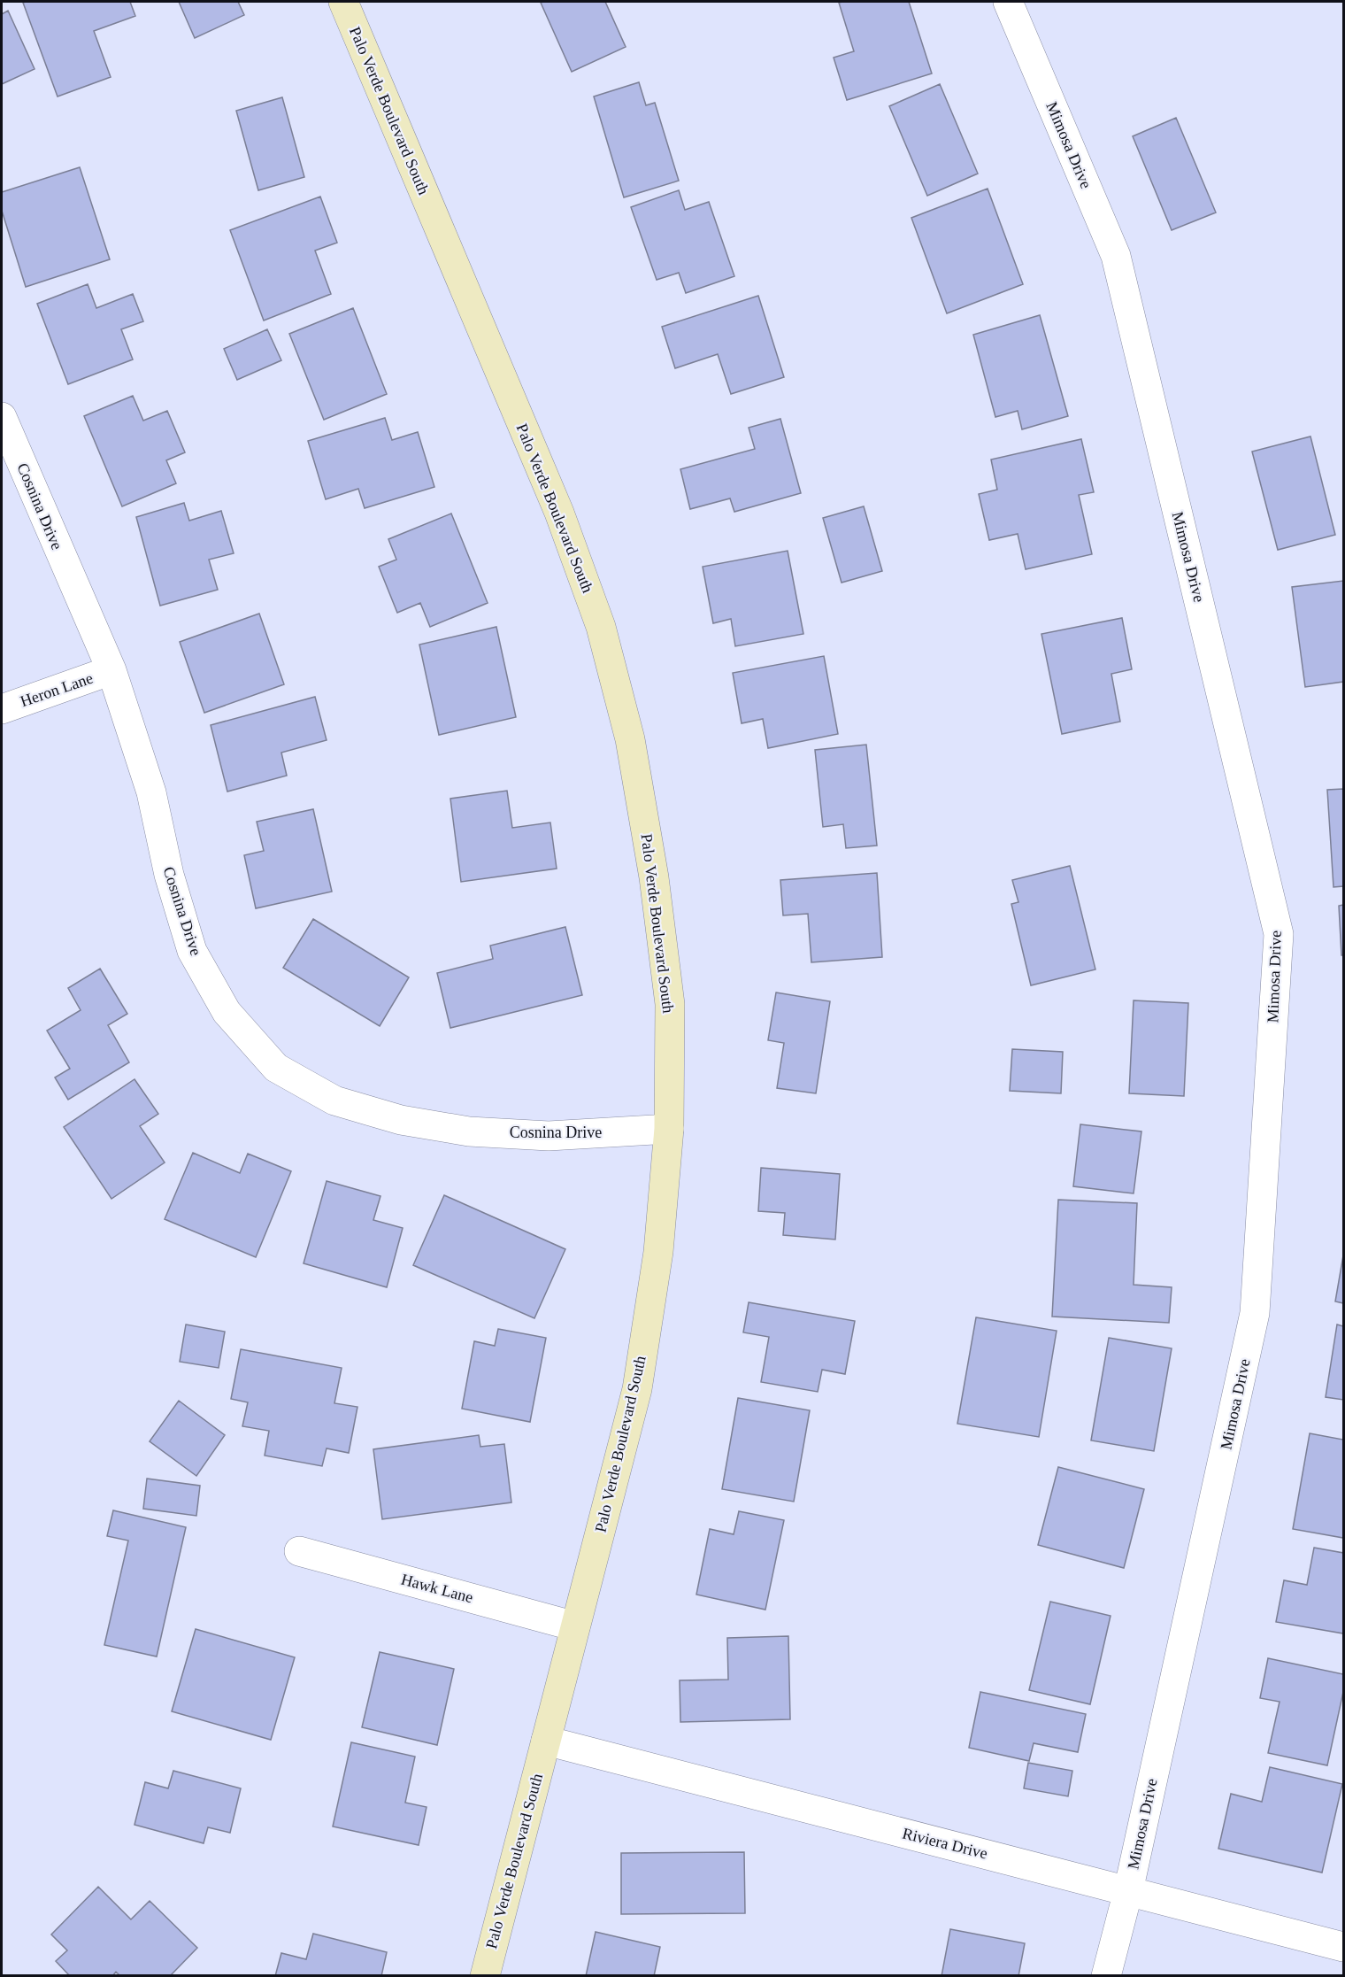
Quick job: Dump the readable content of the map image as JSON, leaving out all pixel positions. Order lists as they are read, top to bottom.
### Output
{
  "streets": {
    "main road": ["Palo Verde Boulevard South"],
    "street": [
      "Mimosa Drive",
      "Cosnina Drive",
      "Heron Lane",
      "Hawk Lane",
      "Riviera Drive"
    ]
  },
  "crossings": [
    ["Palo Verde Boulevard South", "Cosnina Drive"],
    ["Palo Verde Boulevard South", "Hawk Lane"],
    ["Palo Verde Boulevard South", "Riviera Drive"],
    ["Mimosa Drive", "Riviera Drive"],
    ["Cosnina Drive", "Heron Lane"]
  ]
}
